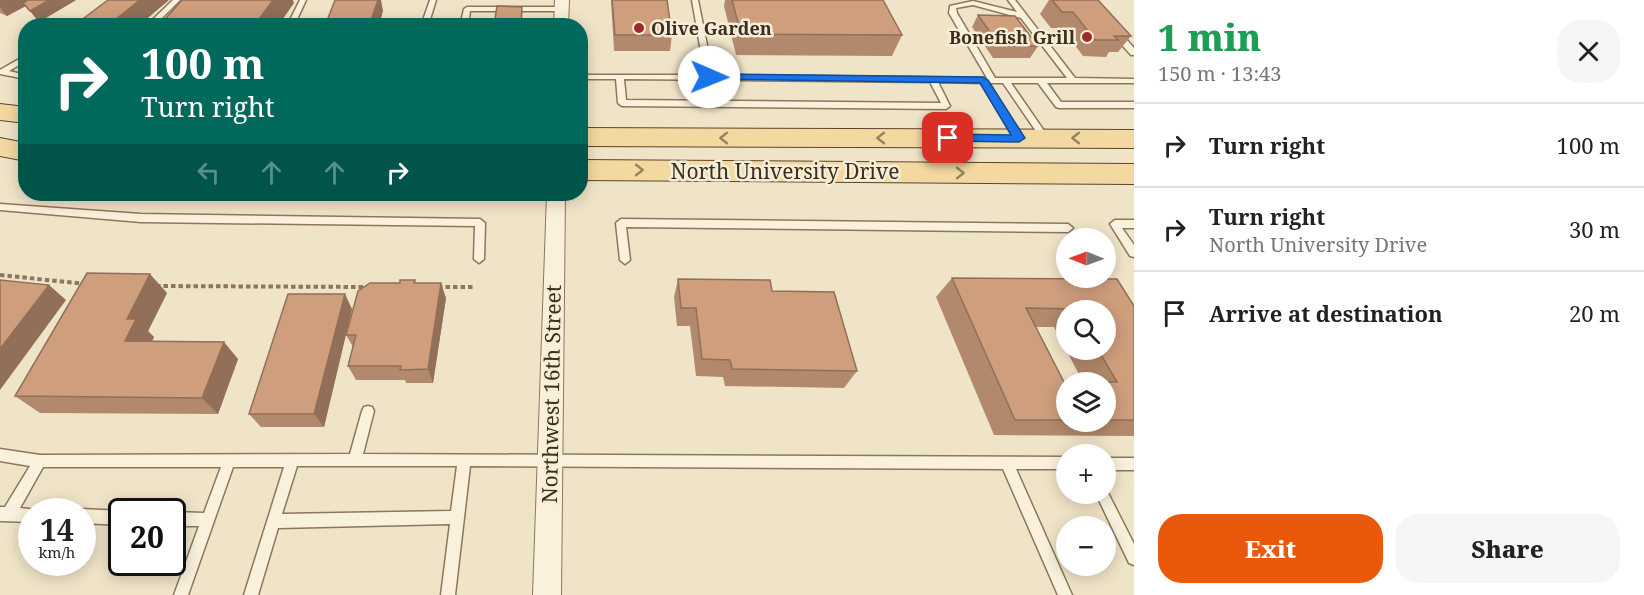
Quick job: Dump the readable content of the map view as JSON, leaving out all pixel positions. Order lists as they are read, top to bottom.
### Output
{
  "streets": {
    "main road": ["North University Drive"],
    "street": ["Northwest 16th Street"]
  },
  "places": ["Olive Garden", "Bonefish Grill"],
  "north": "left",
  "page": {
    "heading": ["1 min", "150 m · 13:43"],
    "turn": ["100 m", "Turn right"],
    "list": [
      {
        "name": "Turn right",
        "value": "100 m"
      },
      {
        "name": "Turn right",
        "note": "North University Drive",
        "value": "30 m"
      },
      {
        "name": "Arrive at destination",
        "value": "20 m"
      }
    ],
    "map_buttons": ["+", "−"],
    "speed": "14 km/h",
    "limit": "20",
    "buttons": ["Exit", "Share"]
  }
}
